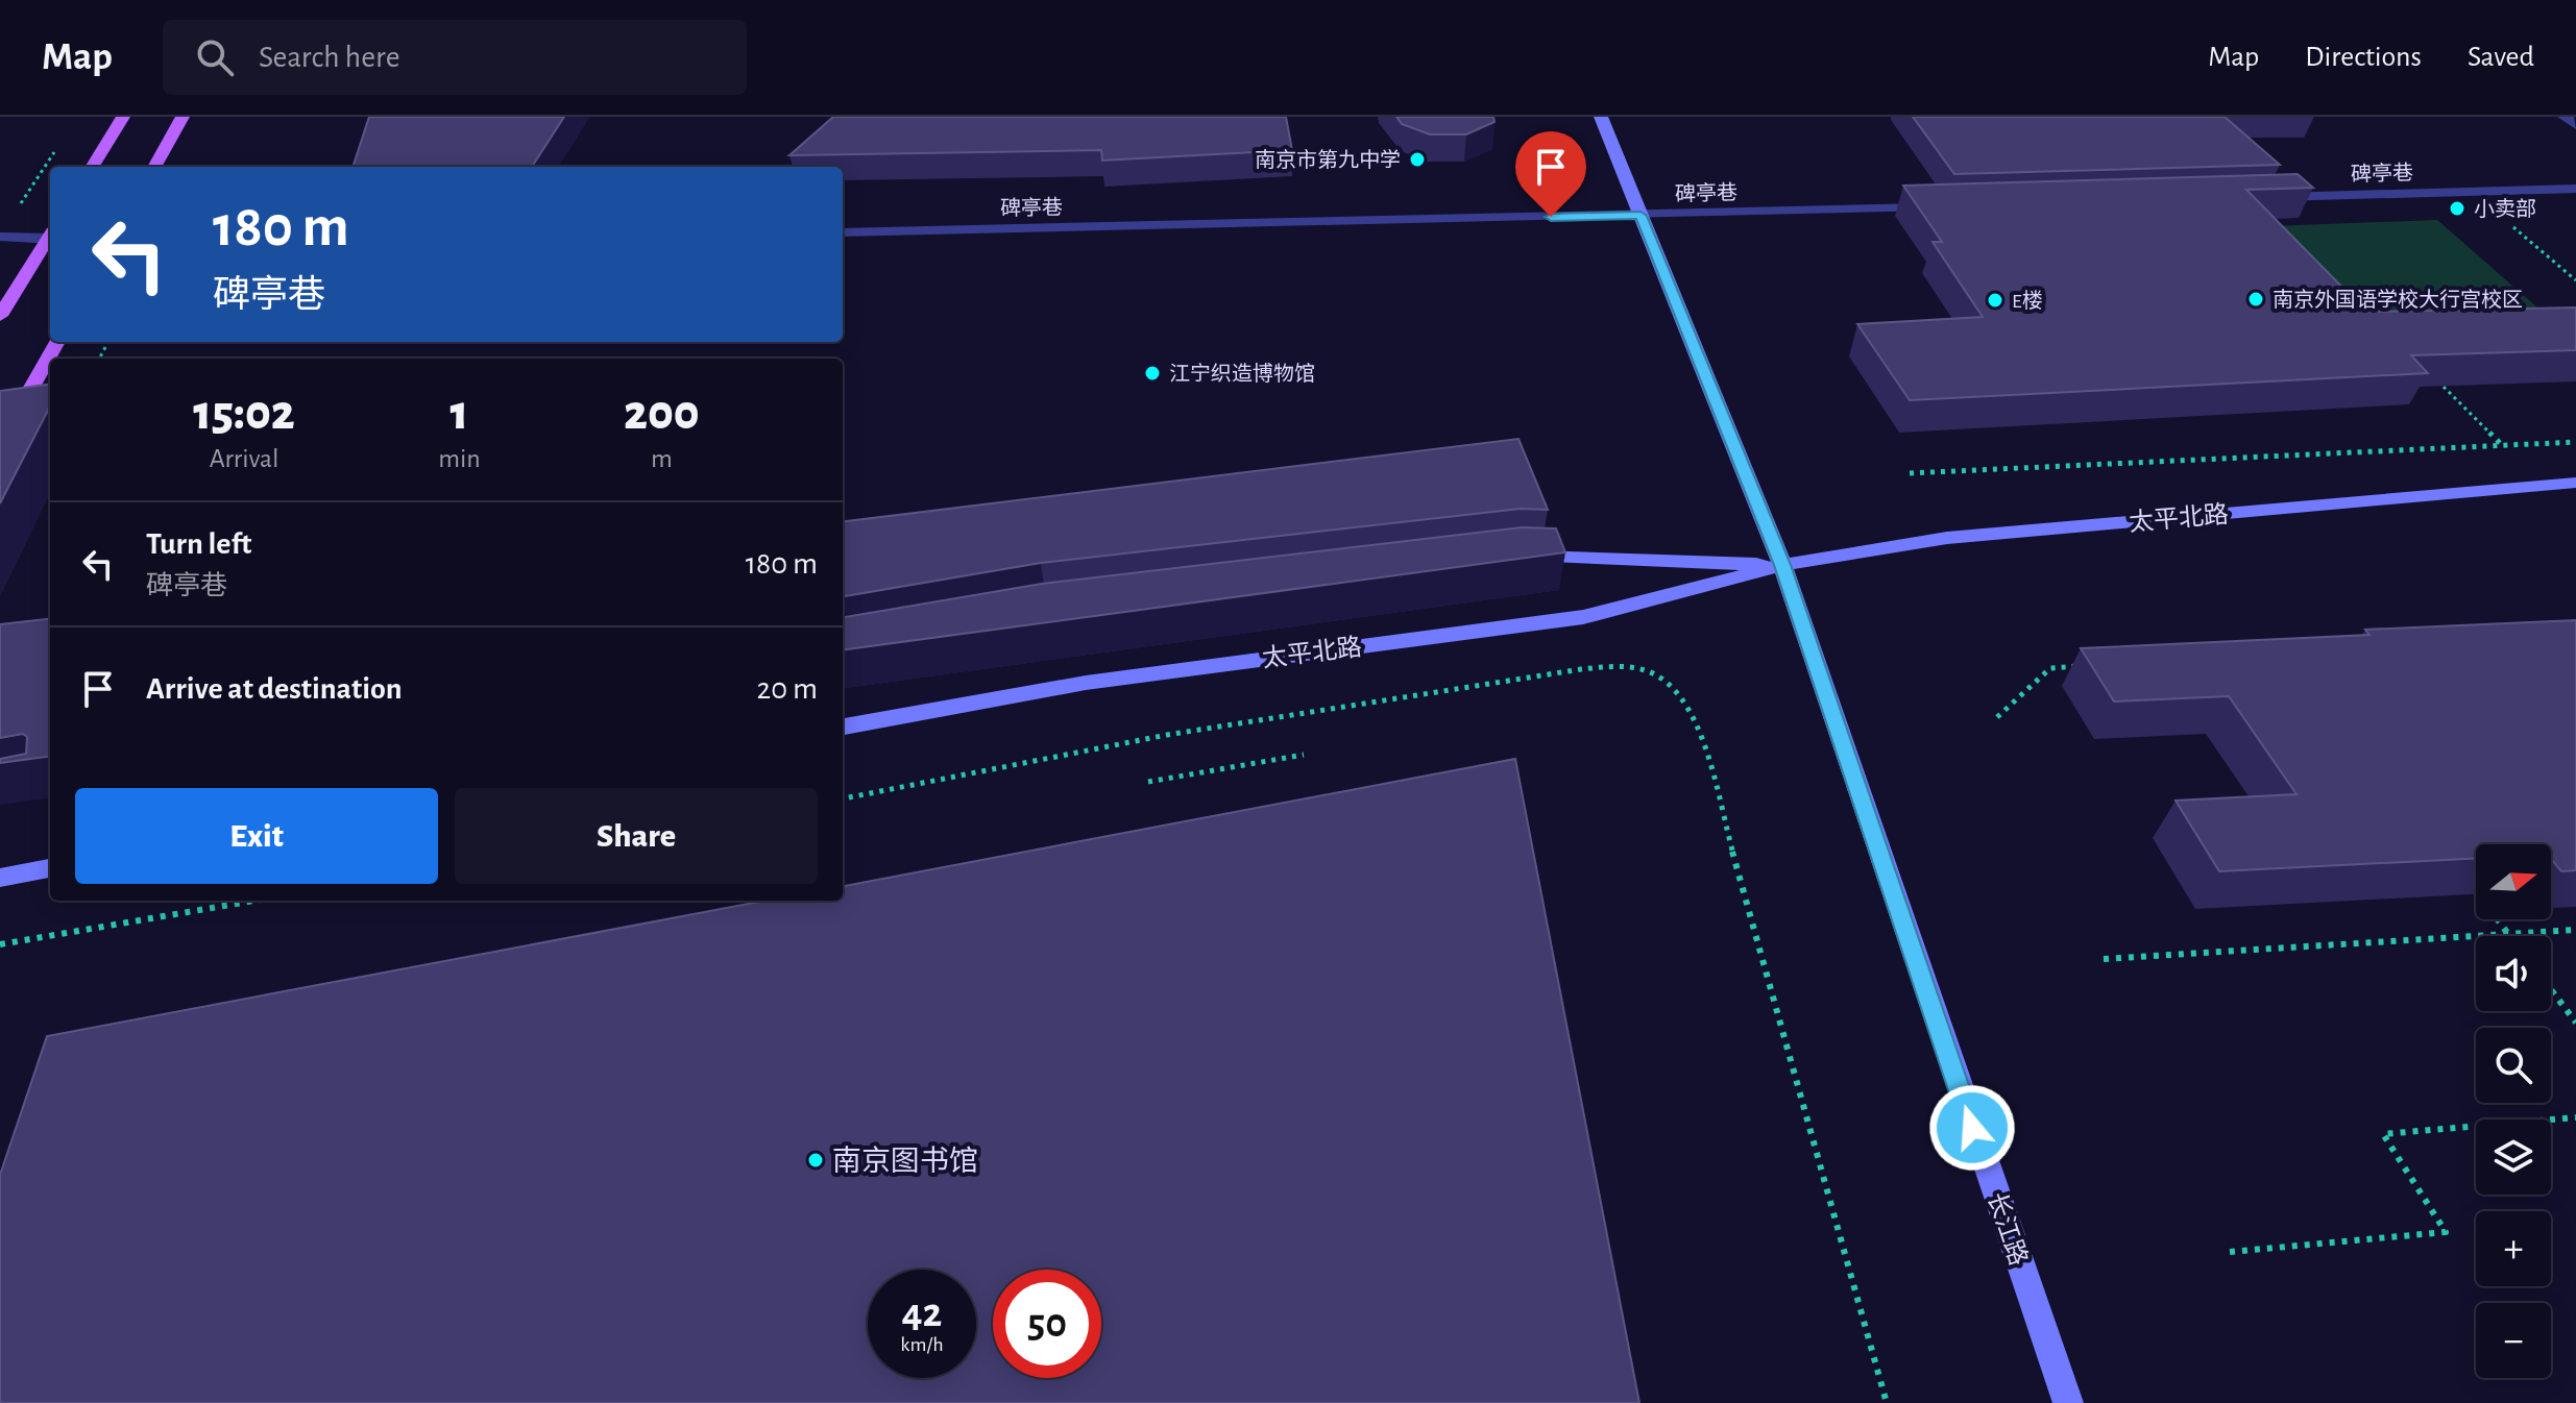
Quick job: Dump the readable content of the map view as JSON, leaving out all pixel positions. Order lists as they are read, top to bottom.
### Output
{
  "streets": {
    "main road": ["太平北路", "长江路"],
    "street": ["碑亭巷"]
  },
  "crossings": [
    ["碑亭巷", "长江路"],
    ["太平北路", "长江路"]
  ],
  "places": [
    "南京市第九中学",
    "小卖部",
    "南京外国语学校大行宫校区",
    "E楼",
    "江宁织造博物馆",
    "南京图书馆"
  ],
  "north": "right",
  "page": {
    "header": "Map",
    "search": "Search here",
    "nav": ["Map", "Directions", "Saved"],
    "turn": ["180 m", "碑亭巷"],
    "eta": [
      "15:02",
      "Arrival",
      "1",
      "min",
      "200",
      "m"
    ],
    "list": [
      {
        "name": "Turn left",
        "note": "碑亭巷",
        "value": "180 m"
      },
      {
        "name": "Arrive at destination",
        "value": "20 m"
      }
    ],
    "buttons": ["Exit", "Share"],
    "map_buttons": ["+", "−"],
    "speed": "42 km/h",
    "limit": "50"
  }
}
